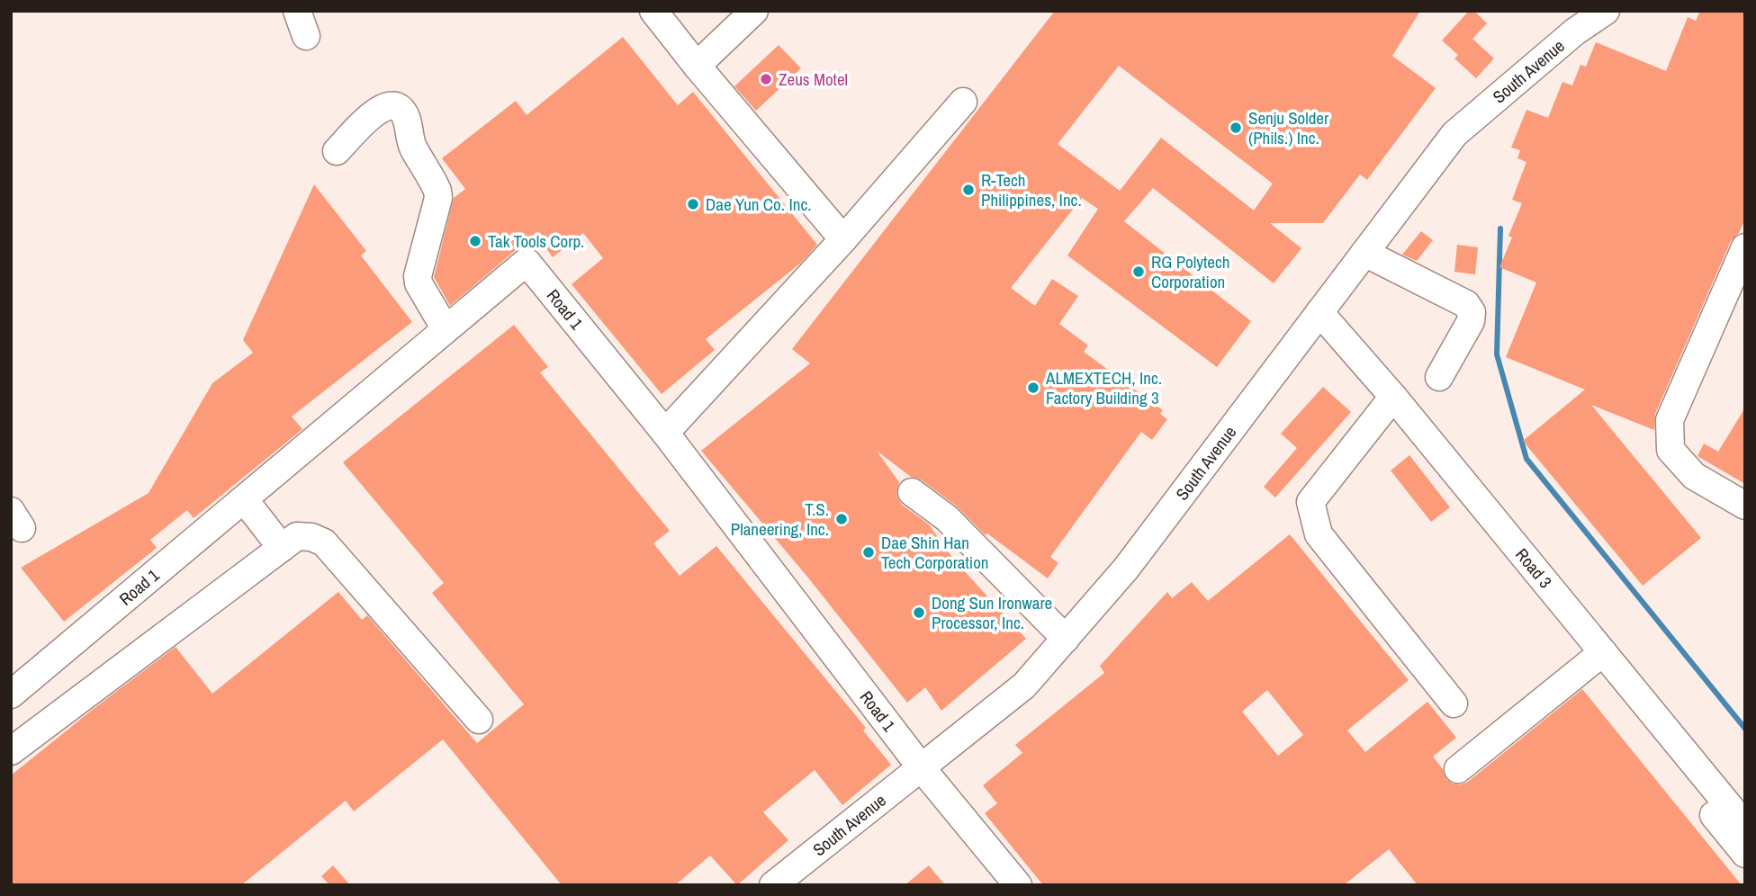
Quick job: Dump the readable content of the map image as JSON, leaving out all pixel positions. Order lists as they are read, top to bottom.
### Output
{
  "streets": {
    "street": ["South Avenue", "Road 1", "Road 3"]
  },
  "crossings": [
    ["South Avenue", "Road 1"],
    ["South Avenue", "Road 3"]
  ],
  "places": [
    "Zeus Motel",
    "Senju Solder (Phils.) Inc.",
    "R-Tech Philippines, Inc.",
    "Dae Yun Co. Inc.",
    "Tak Tools Corp.",
    "RG Polytech Corporation",
    "ALMEXTECH, Inc. Factory Building 3",
    "T.S. Planeering, Inc.",
    "Dae Shin Han Tech Corporation",
    "Dong Sun Ironware Processor, Inc."
  ]
}
